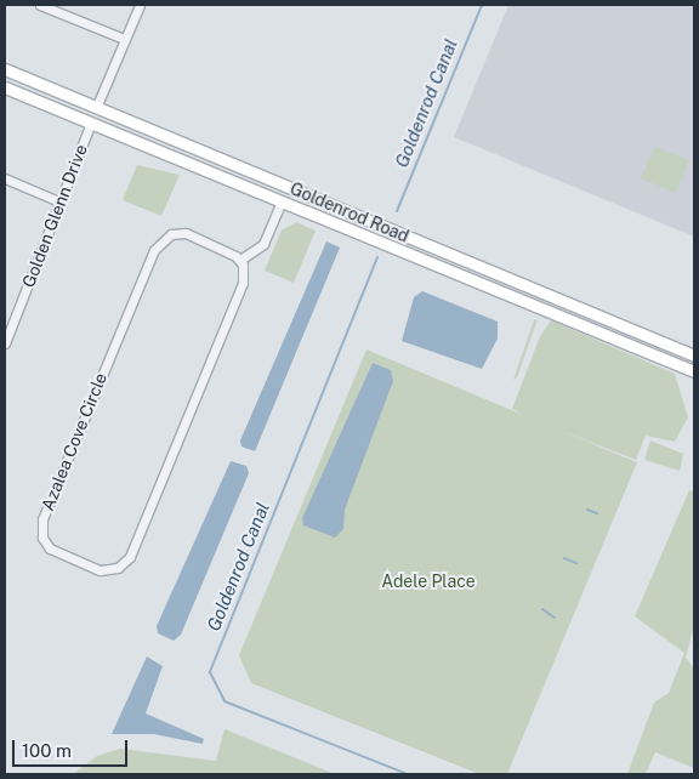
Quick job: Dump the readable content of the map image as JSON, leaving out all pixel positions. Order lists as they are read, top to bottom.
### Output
{
  "streets": {
    "main road": ["Goldenrod Road"],
    "street": ["Golden Glenn Drive", "Azalea Cove Circle"]
  },
  "crossings": [
    ["Goldenrod Road", "Golden Glenn Drive"]
  ],
  "water": ["Goldenrod Canal"],
  "parks": ["Adele Place"],
  "scale_bar": "100 m"
}
